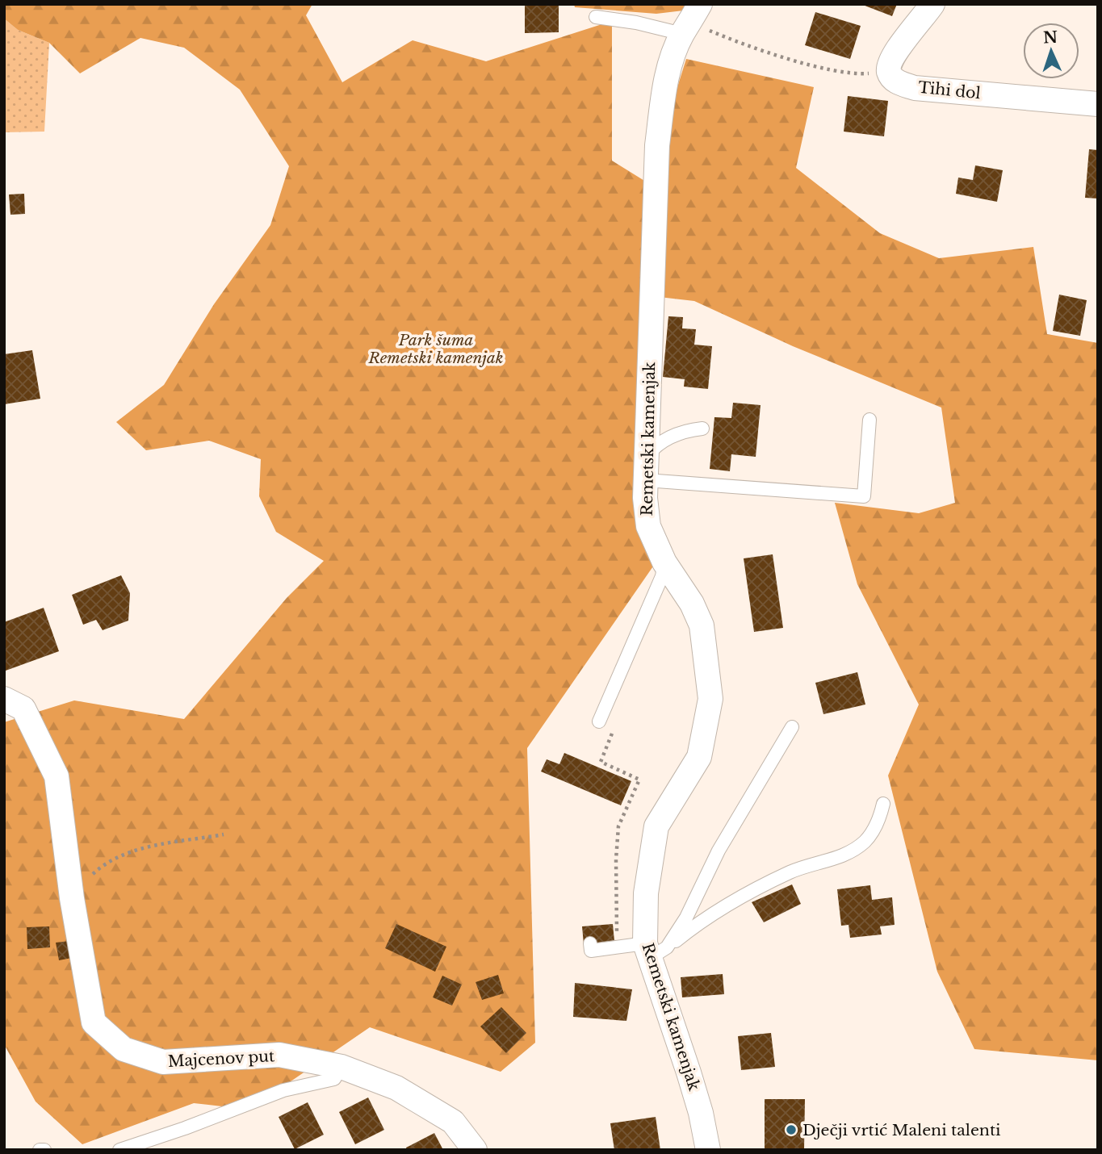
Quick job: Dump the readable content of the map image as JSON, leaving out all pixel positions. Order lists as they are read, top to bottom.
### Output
{
  "streets": {
    "street": ["Tihi dol", "Remetski kamenjak", "Majcenov put"]
  },
  "parks": ["Park šuma Remetski kamenjak"],
  "places": ["Dječji vrtić Maleni talenti"],
  "north": "top"
}
